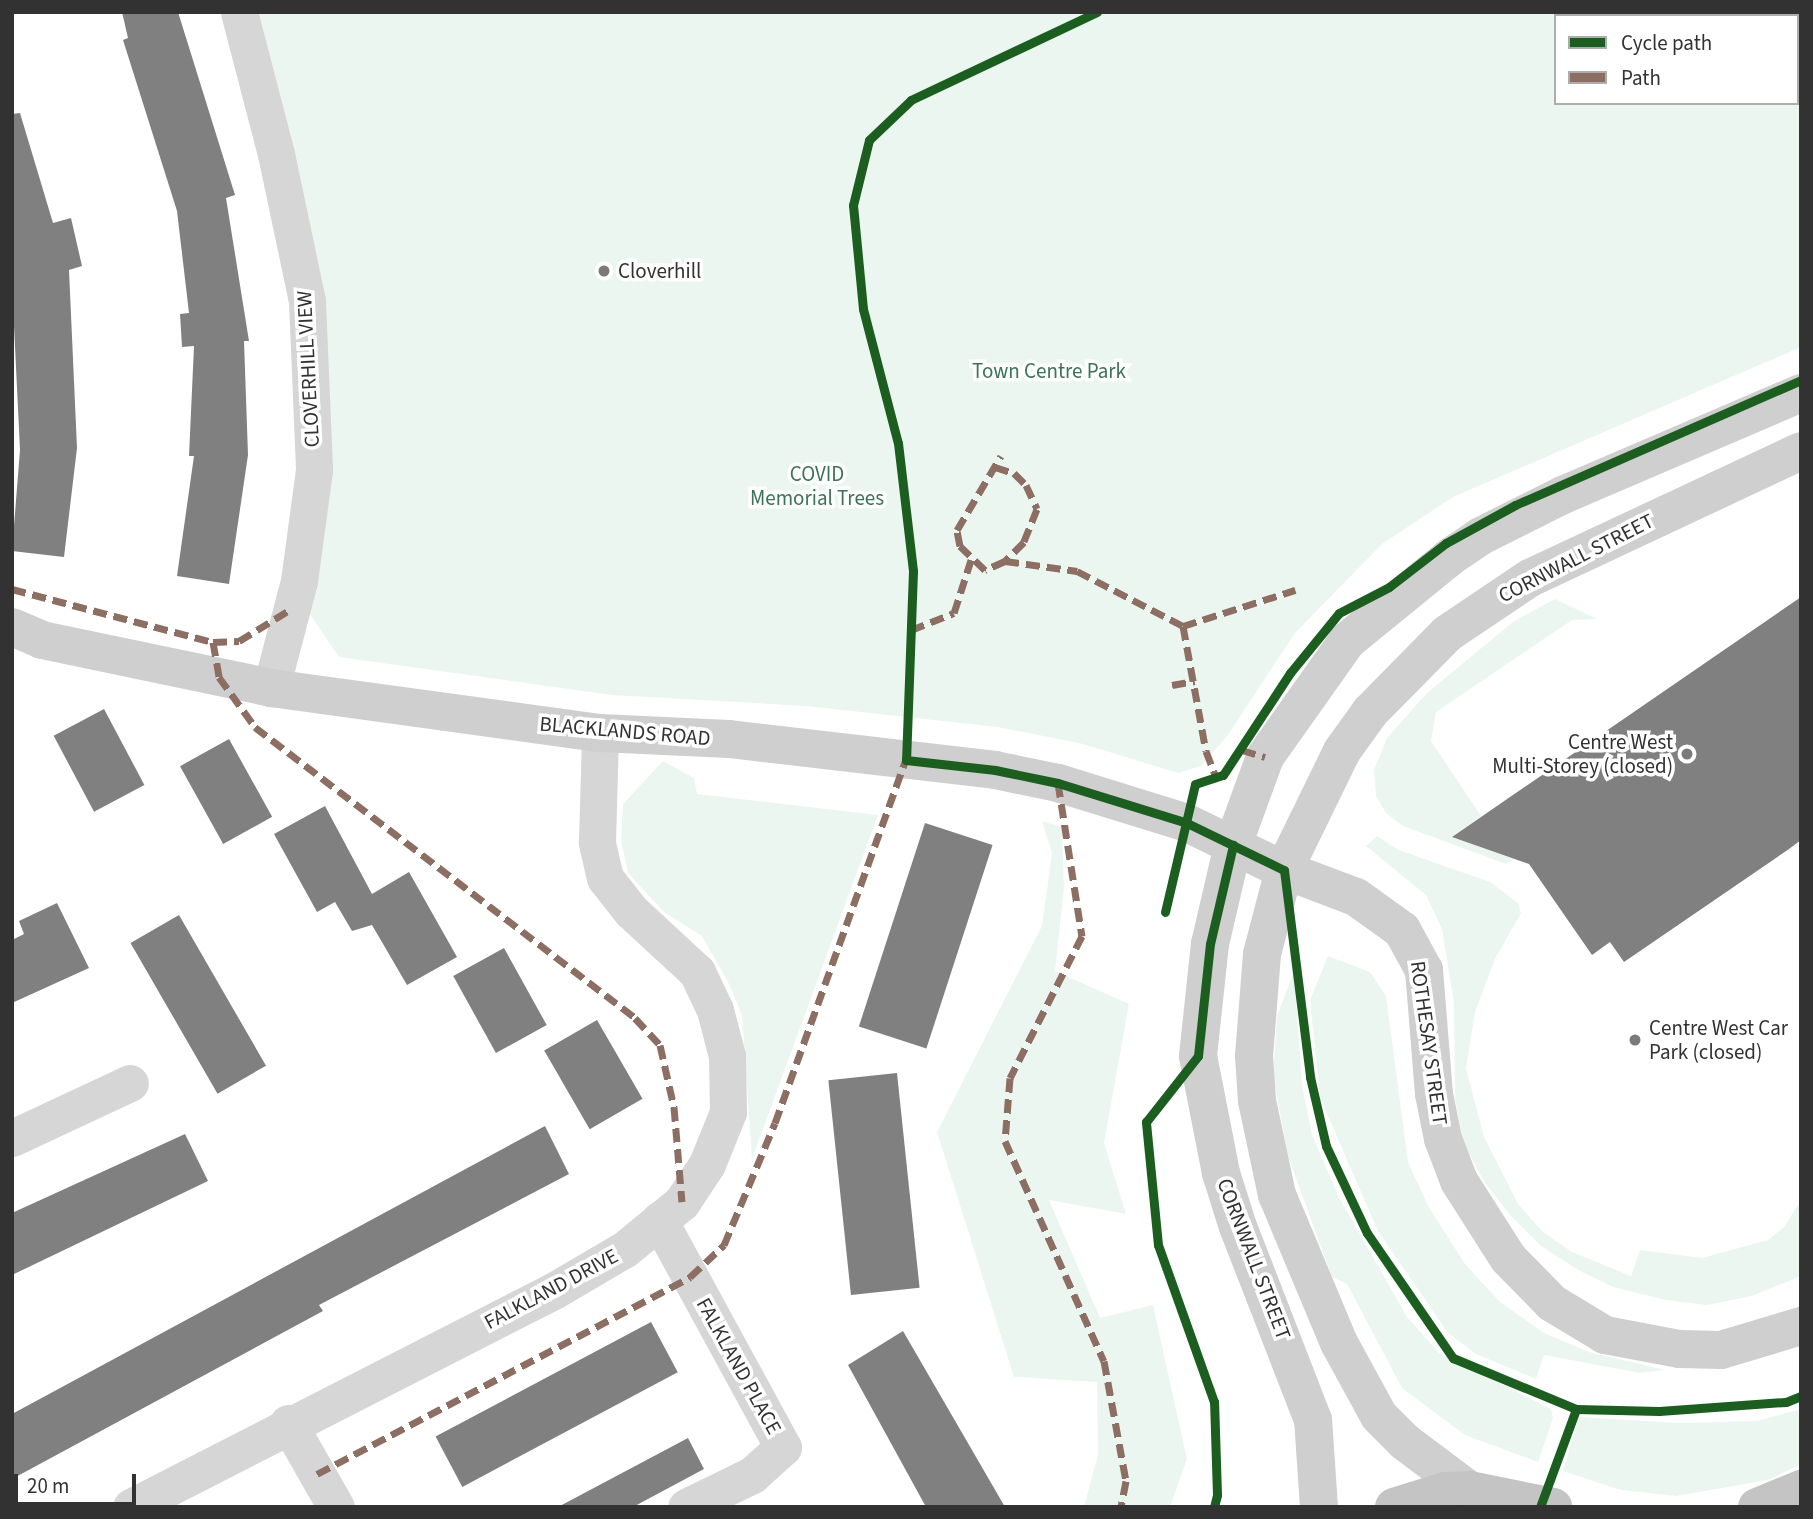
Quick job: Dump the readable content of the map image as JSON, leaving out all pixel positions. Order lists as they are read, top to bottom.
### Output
{
  "streets": {
    "street": [
      "CLOVERHILL VIEW",
      "CORNWALL STREET",
      "BLACKLANDS ROAD",
      "ROTHESAY STREET",
      "FALKLAND DRIVE",
      "FALKLAND PLACE"
    ]
  },
  "crossings": [
    ["CLOVERHILL VIEW", "BLACKLANDS ROAD"],
    ["CORNWALL STREET", "BLACKLANDS ROAD"],
    ["CORNWALL STREET", "ROTHESAY STREET"],
    ["BLACKLANDS ROAD", "ROTHESAY STREET"],
    ["BLACKLANDS ROAD", "FALKLAND DRIVE"],
    ["FALKLAND DRIVE", "FALKLAND PLACE"]
  ],
  "parks": ["Town Centre Park", "COVID Memorial Trees"],
  "places": ["Cloverhill", "Centre West Multi-Storey (closed)", "Centre West Car Park (closed)"],
  "legend": ["Cycle path", "Path"],
  "scale_bar": "20 m"
}
